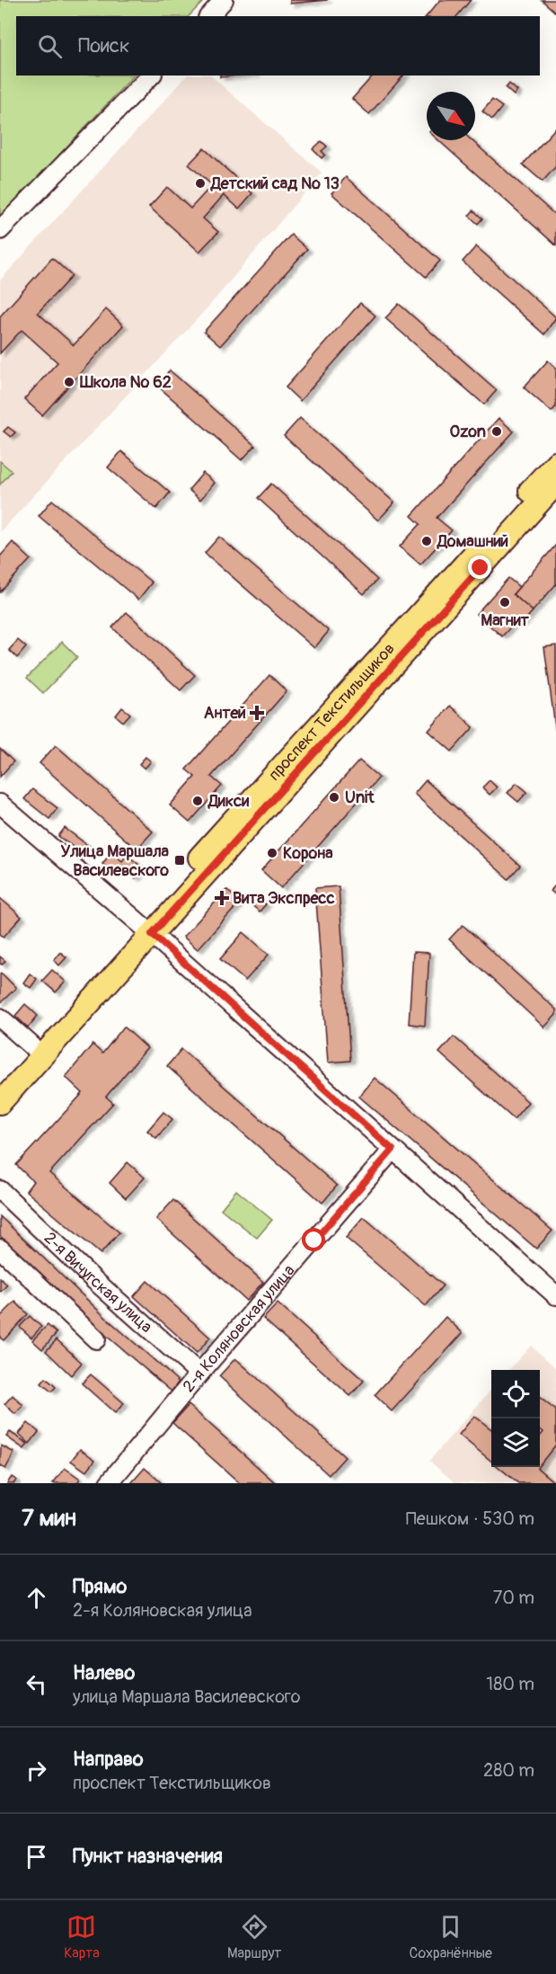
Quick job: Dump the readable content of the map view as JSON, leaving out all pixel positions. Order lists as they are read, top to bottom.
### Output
{
  "streets": {
    "main road": ["проспект Текстильщиков"],
    "street": ["2-я Вичугская улица", "2-я Коляновская улица"]
  },
  "crossings": [
    ["2-я Вичугская улица", "2-я Коляновская улица"]
  ],
  "places": {
    "other": [
      "Детский сад № 13",
      "Школа № 62",
      "Ozon",
      "Домашний",
      "Магнит",
      "Unit",
      "Дикси",
      "Корона"
    ],
    "health": ["Антей", "Вита Экспресс"],
    "transit": ["Улица Маршала Василевского"]
  },
  "north": "bottom right",
  "page": {
    "search": "Поиск",
    "heading": ["7 мин", "Пешком · 530 m"],
    "list": [
      ["Прямо", "2-я Коляновская улица", "70 m"],
      ["Налево", "улица Маршала Василевского", "180 m"],
      ["Направо", "проспект Текстильщиков", "280 m"],
      "Пункт назначения"
    ],
    "nav": ["Карта", "Маршрут", "Сохранённые"]
  }
}
